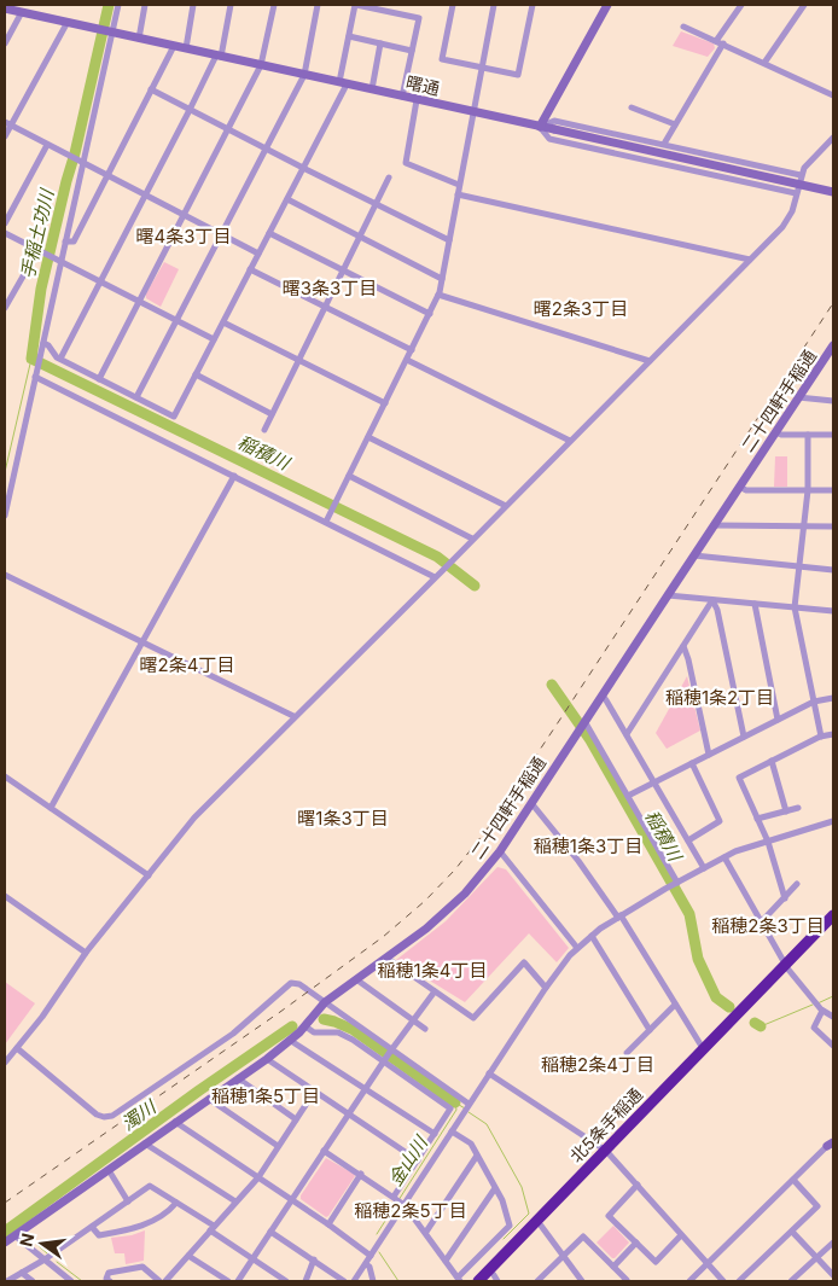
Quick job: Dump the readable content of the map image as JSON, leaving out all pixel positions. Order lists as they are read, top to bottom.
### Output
{
  "streets": {
    "highway": ["北5条手稲通"],
    "street": ["曙通", "二十四軒手稲通"]
  },
  "districts": [
    "曙4条3丁目",
    "曙3条3丁目",
    "曙2条3丁目",
    "曙2条4丁目",
    "稲穂1条2丁目",
    "曙1条3丁目",
    "稲穂1条3丁目",
    "稲穂2条3丁目",
    "稲穂1条4丁目",
    "稲穂2条4丁目",
    "稲穂1条5丁目",
    "稲穂2条5丁目"
  ],
  "water": [
    "手稲土功川",
    "稲積川",
    "濁川",
    "金山川"
  ],
  "north": "left"
}
